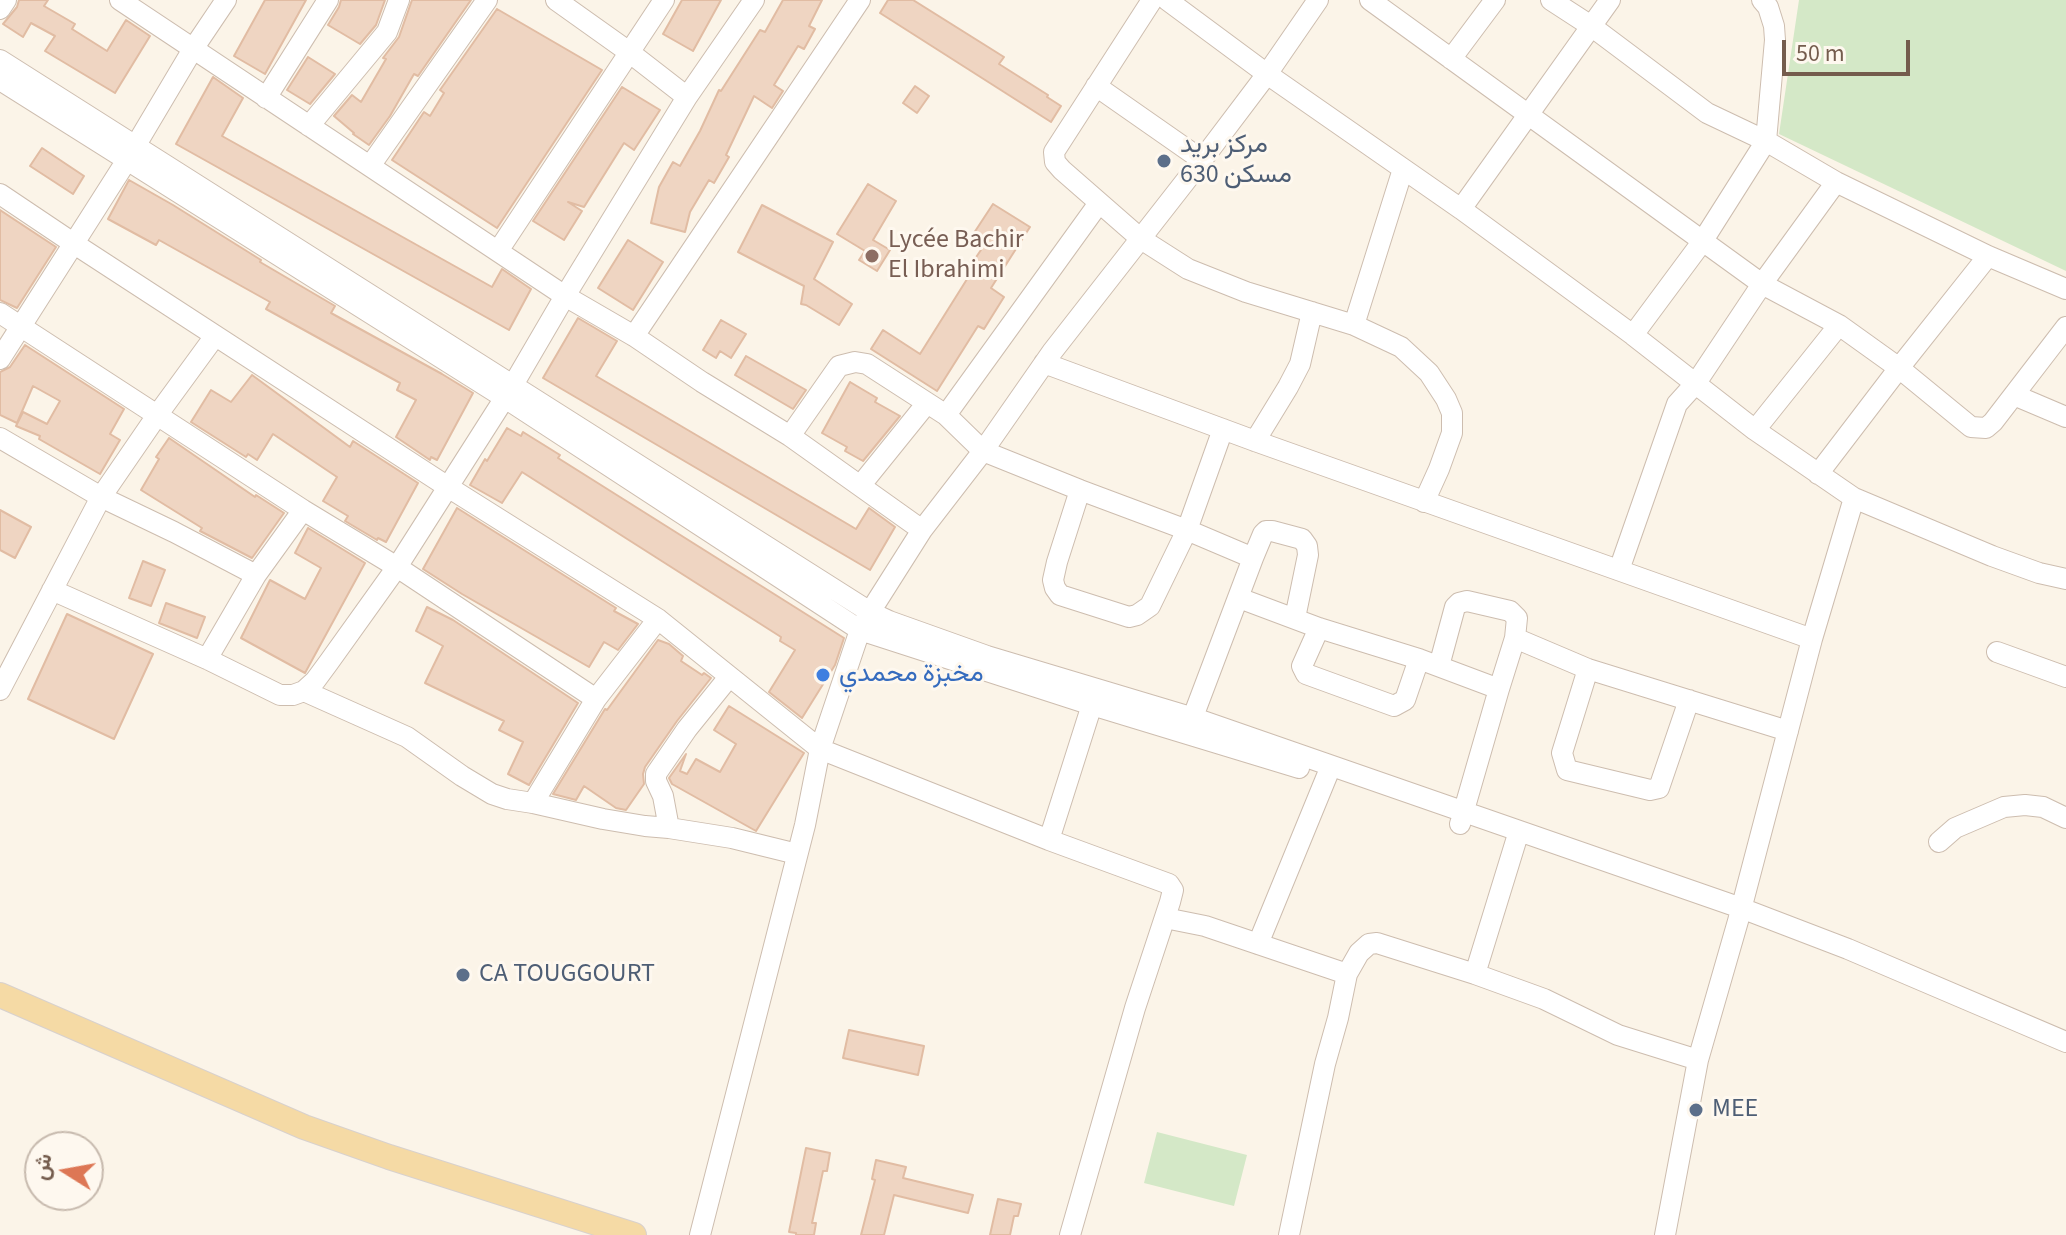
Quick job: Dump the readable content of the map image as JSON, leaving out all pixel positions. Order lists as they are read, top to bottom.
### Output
{
  "places": [
    "مركز بريد 630 مسكن",
    "Lycée Bachir El Ibrahimi",
    "مخبزة محمدي",
    "CA TOUGGOURT",
    "MEE"
  ],
  "scale_bar": "50 m",
  "north": "left"
}
